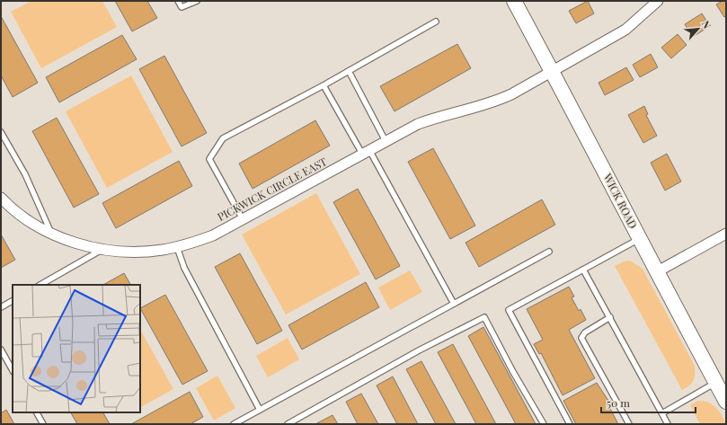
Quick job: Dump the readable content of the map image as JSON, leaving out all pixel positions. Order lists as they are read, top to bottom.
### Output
{
  "streets": {
    "street": ["PICKWICK CIRCLE EAST", "WICK ROAD"]
  },
  "crossings": [
    ["PICKWICK CIRCLE EAST", "WICK ROAD"]
  ],
  "scale_bar": "50 m",
  "north": "top right"
}
